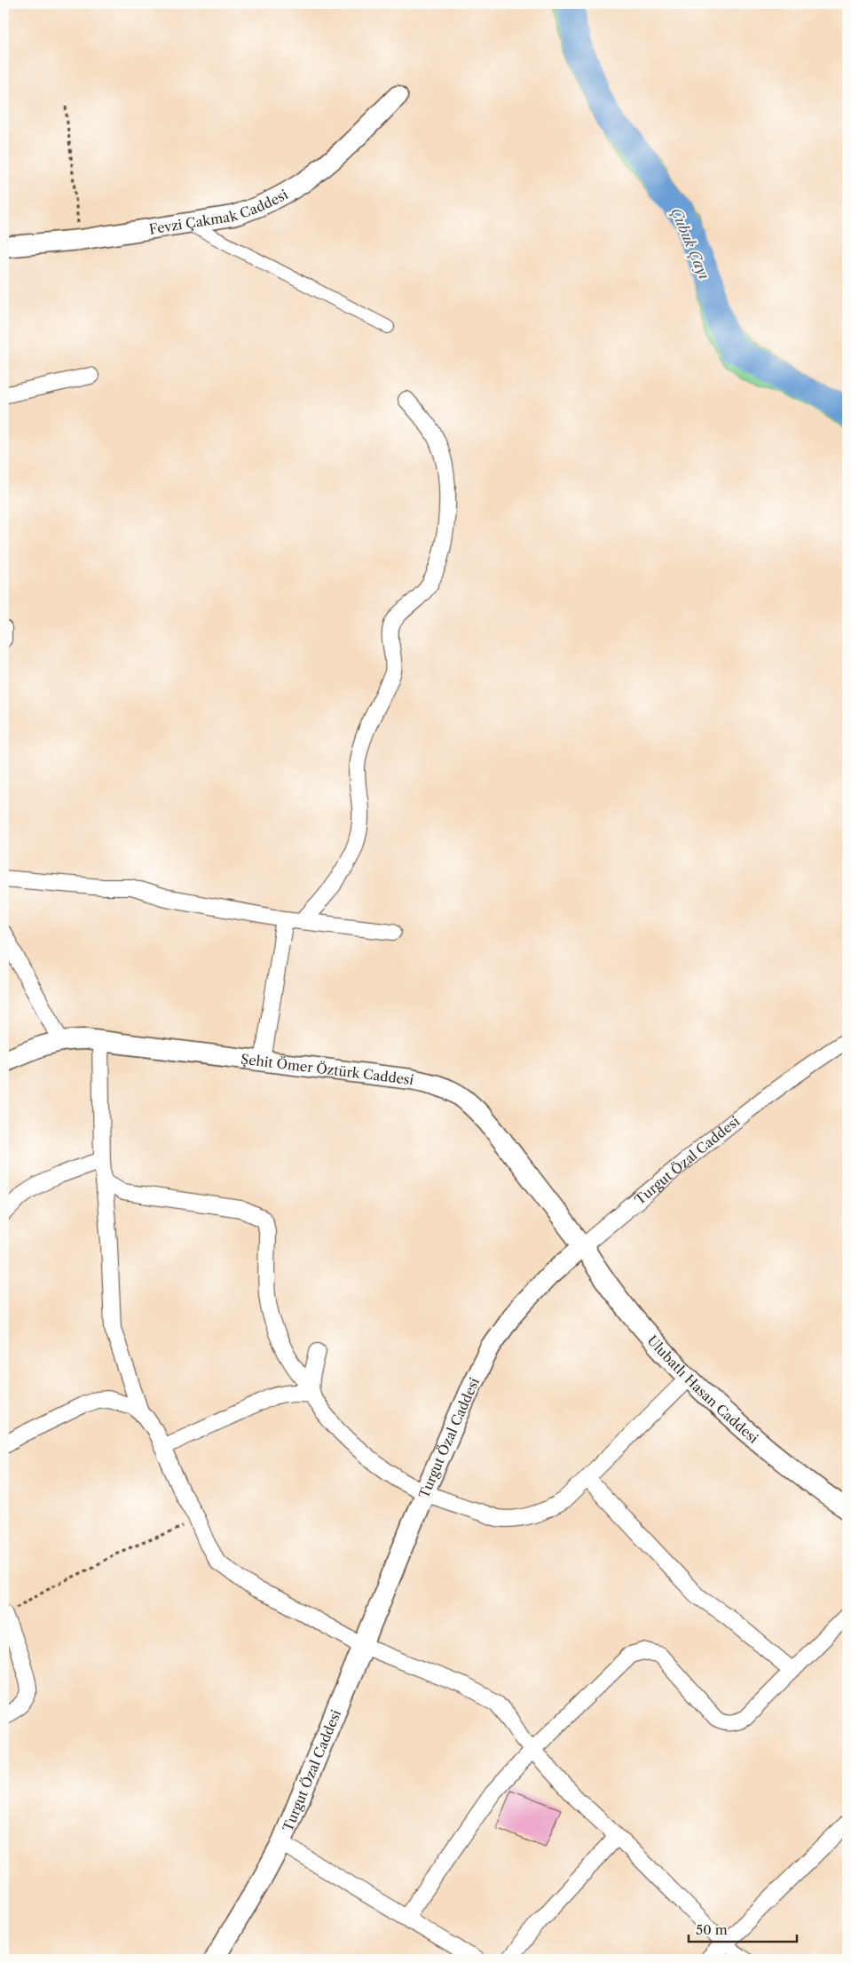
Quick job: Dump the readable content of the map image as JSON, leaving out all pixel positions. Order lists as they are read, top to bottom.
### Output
{
  "streets": {
    "street": [
      "Fevzi Çakmak Caddesi",
      "Şehit Ömer Öztürk Caddesi",
      "Turgut Özal Caddesi",
      "Ulubatlı Hasan Caddesi"
    ]
  },
  "crossings": [
    ["Şehit Ömer Öztürk Caddesi", "Turgut Özal Caddesi"],
    ["Şehit Ömer Öztürk Caddesi", "Ulubatlı Hasan Caddesi"],
    ["Turgut Özal Caddesi", "Ulubatlı Hasan Caddesi"]
  ],
  "water": ["Çubuk Çayı"],
  "scale_bar": "50 m"
}
